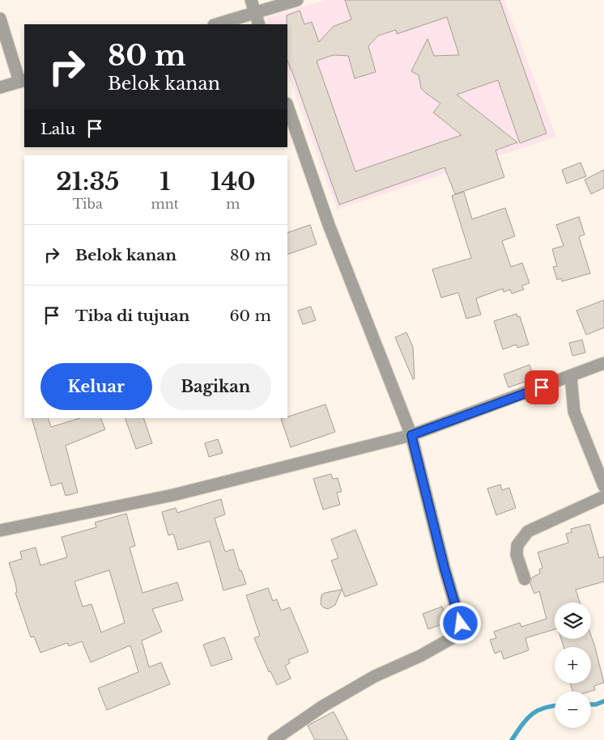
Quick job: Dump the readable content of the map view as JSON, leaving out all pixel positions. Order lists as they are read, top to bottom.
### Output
{
  "page": {
    "turn": ["80 m", "Belok kanan"],
    "then": "Lalu",
    "eta": [
      "21:35",
      "Tiba",
      "1",
      "mnt",
      "140",
      "m"
    ],
    "list": [
      {
        "name": "Belok kanan",
        "value": "80 m"
      },
      {
        "name": "Tiba di tujuan",
        "value": "60 m"
      }
    ],
    "buttons": ["Keluar", "Bagikan"],
    "map_buttons": ["+", "−"]
  }
}
